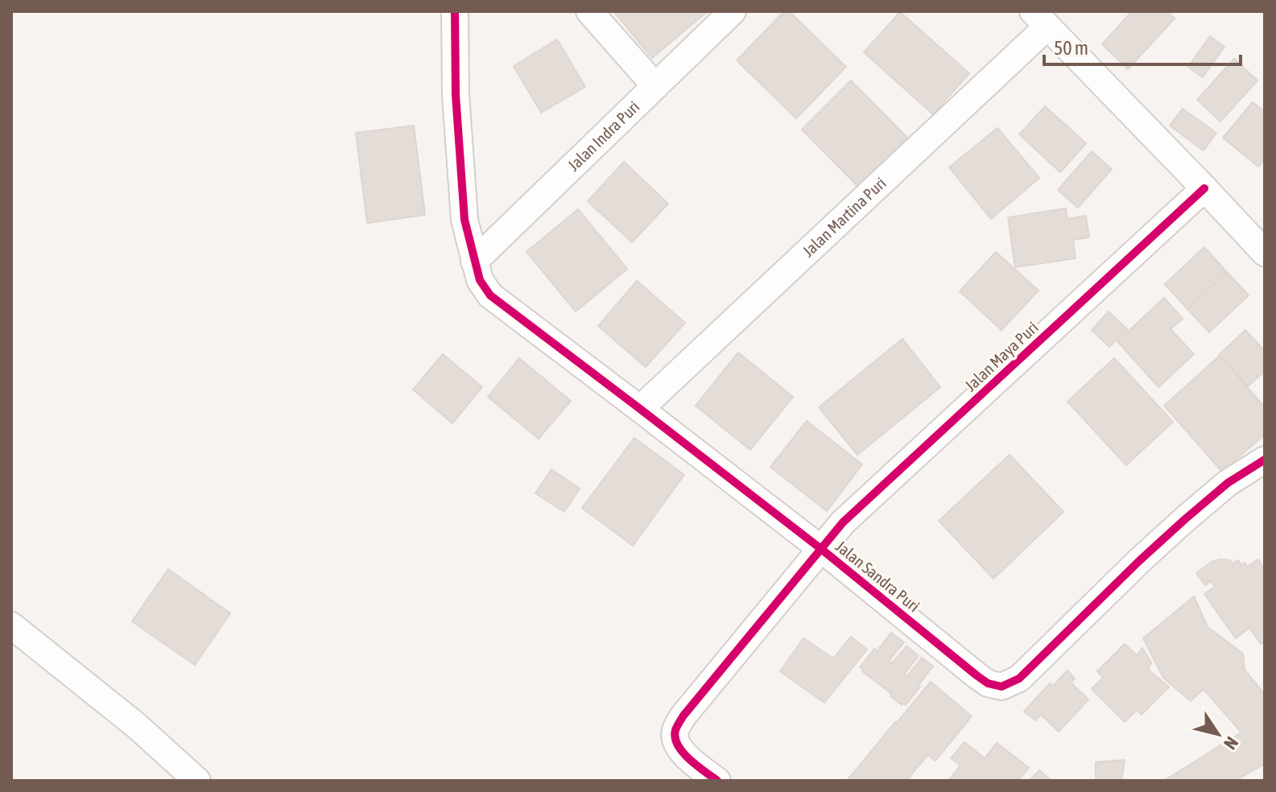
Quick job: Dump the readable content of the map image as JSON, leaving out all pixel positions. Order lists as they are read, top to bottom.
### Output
{
  "streets": {
    "street": [
      "Jalan Indra Puri",
      "Jalan Martina Puri",
      "Jalan Maya Puri",
      "Jalan Sandra Puri"
    ]
  },
  "crossings": [
    ["Jalan Indra Puri", "Jalan Sandra Puri"],
    ["Jalan Martina Puri", "Jalan Sandra Puri"],
    ["Jalan Maya Puri", "Jalan Sandra Puri"]
  ],
  "scale_bar": "50 m",
  "north": "bottom right"
}
